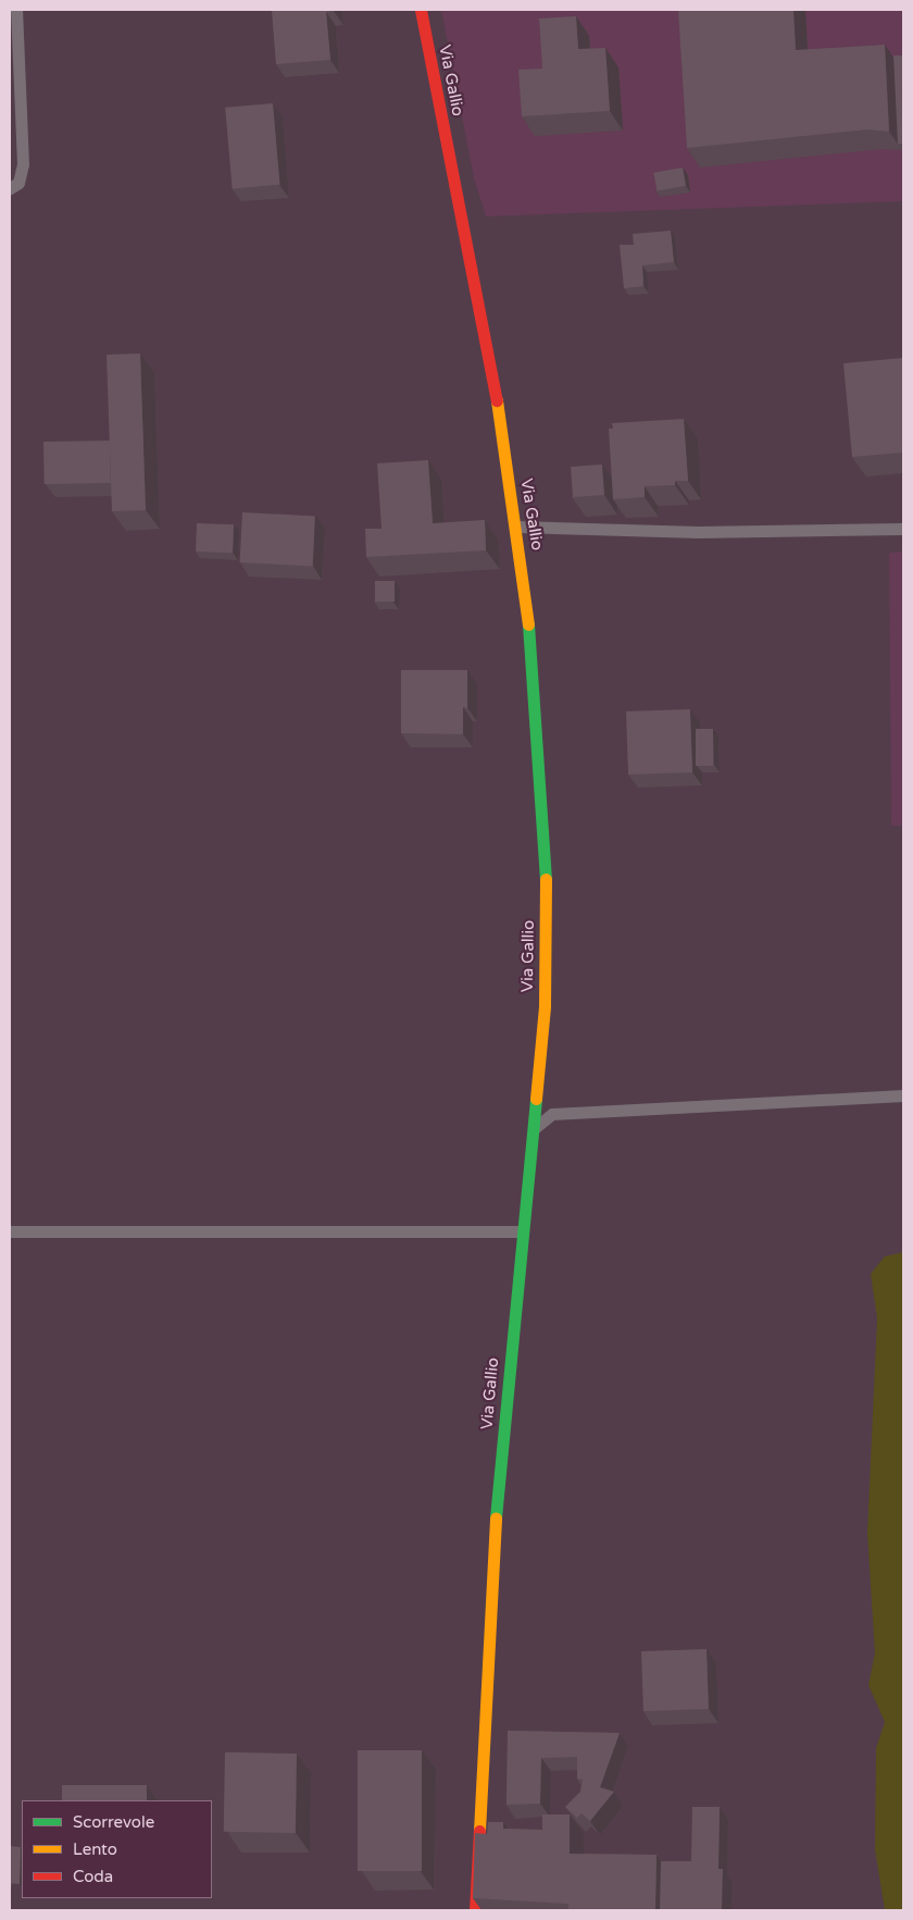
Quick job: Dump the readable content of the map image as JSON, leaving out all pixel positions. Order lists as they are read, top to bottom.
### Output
{
  "streets": {
    "street": ["Via Gallio"]
  },
  "legend": ["Scorrevole", "Lento", "Coda"]
}
